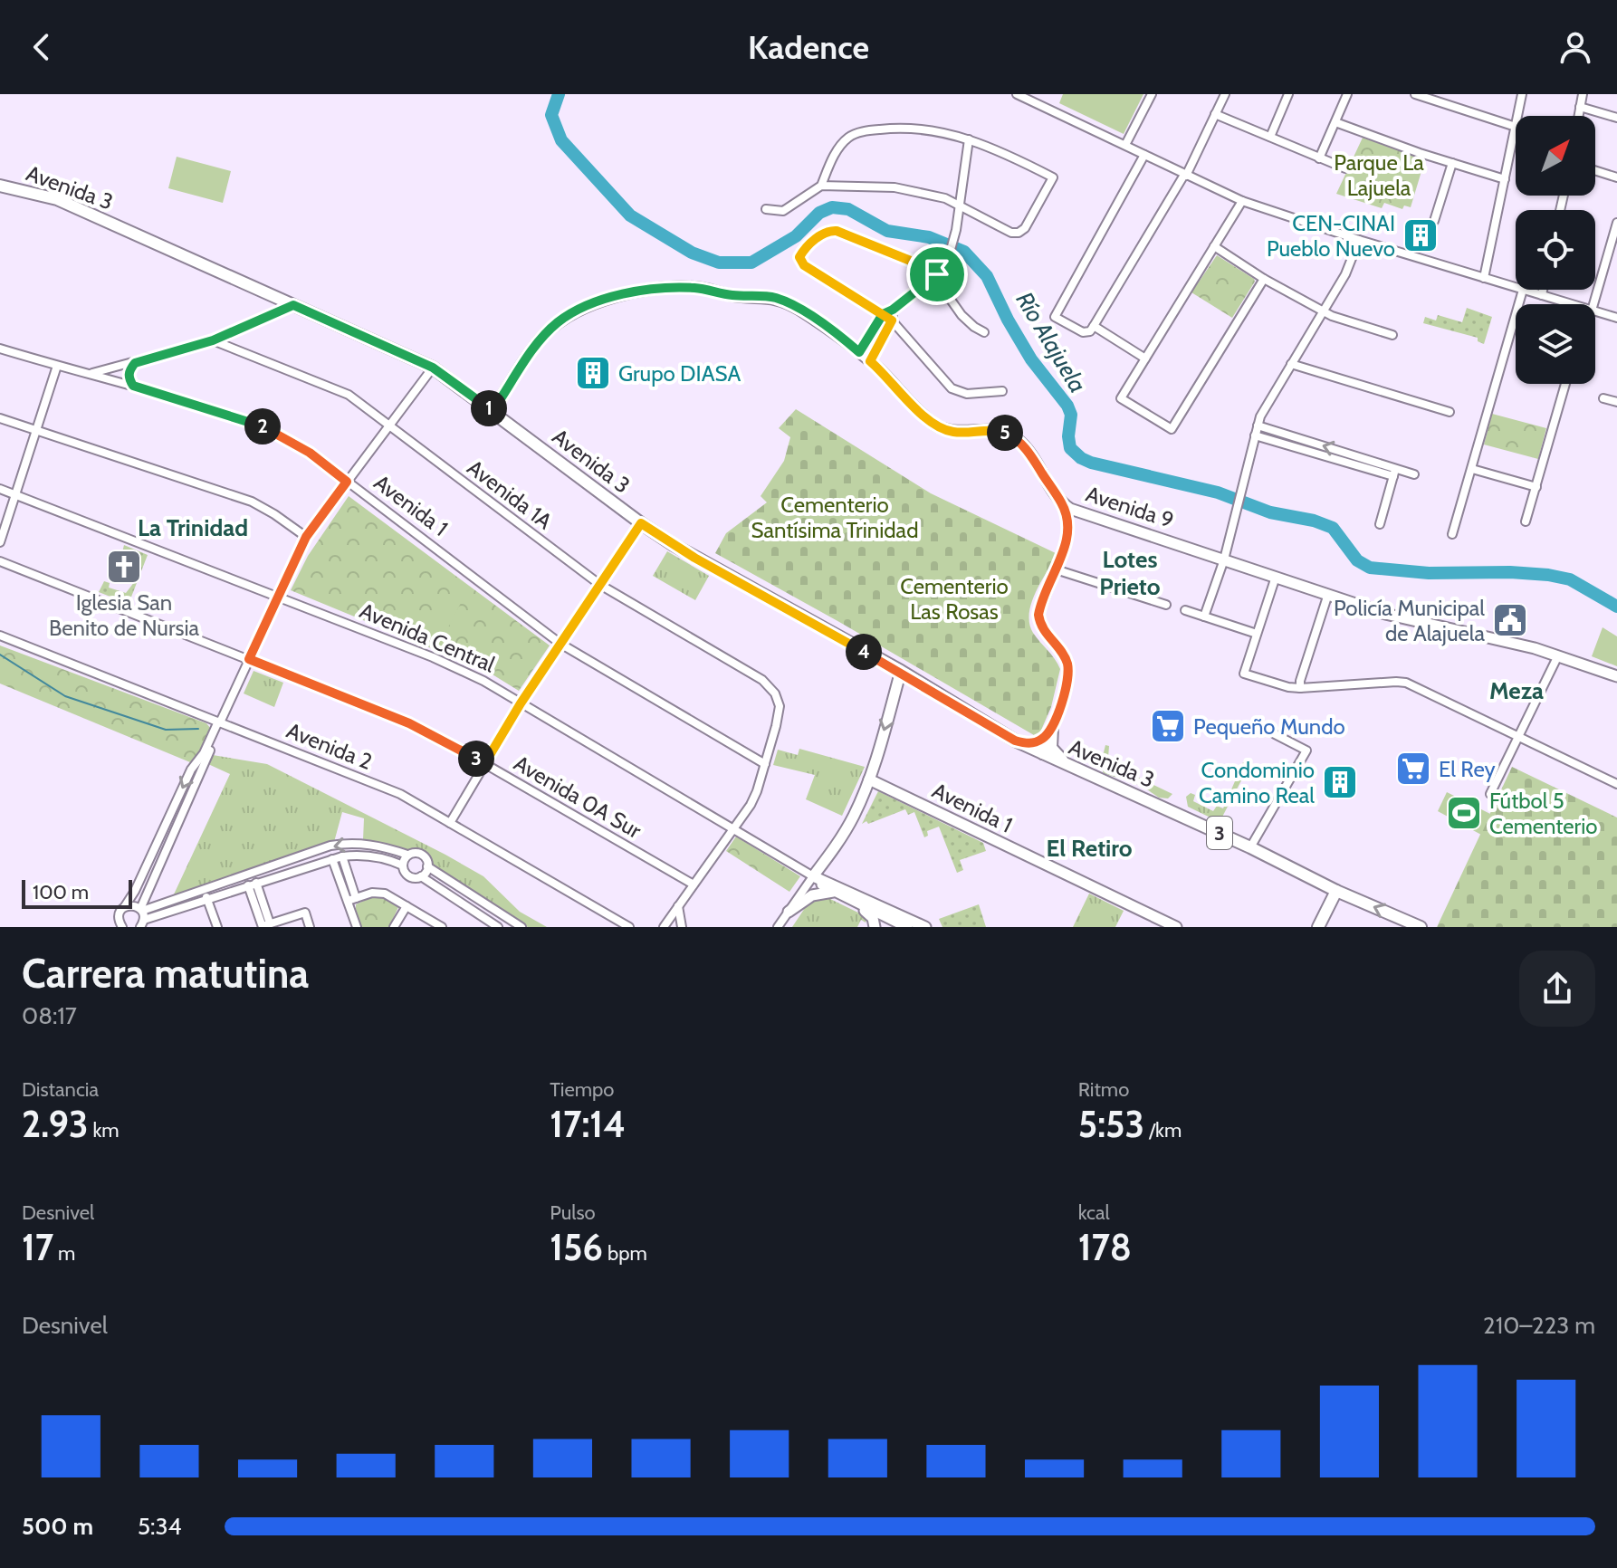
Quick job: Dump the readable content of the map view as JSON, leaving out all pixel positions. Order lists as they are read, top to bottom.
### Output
{
  "streets": {
    "main road": ["Avenida 3", "3"],
    "street": [
      "Avenida 1A",
      "Avenida 1",
      "Avenida 9",
      "Avenida Central",
      "Avenida 2",
      "Avenida 0A Sur"
    ]
  },
  "crossings": [
    ["Avenida 3", "Avenida 9"],
    ["Avenida 1A", "Avenida 1"]
  ],
  "districts": [
    "La Trinidad",
    "Lotes Prieto",
    "Meza",
    "El Retiro"
  ],
  "water": ["Río Alajuela"],
  "parks": ["Parque La Lajuela", "Cementerio Santísima Trinidad", "Cementerio Las Rosas"],
  "places": {
    "building": ["CEN-CINAI Pueblo Nuevo", "Grupo DIASA", "Condominio Camino Real"],
    "church": ["Iglesia San Benito de Nursia"],
    "public building": ["Policía Municipal de Alajuela"],
    "supermarket": ["Pequeño Mundo", "El Rey"],
    "sports": ["Fútbol 5 Cementerio"]
  },
  "scale_bar": "100 m",
  "north": "top right",
  "page": {
    "header": "Kadence",
    "pins": [
      "1",
      "2",
      "5",
      "4",
      "3"
    ],
    "scale": "100 m",
    "heading": ["Carrera matutina", "08:17"],
    "stats": [
      ["Distancia", "2.93 km"],
      ["Tiempo", "17:14"],
      ["Ritmo", "5:53 /km"],
      ["Desnivel", "17 m"],
      ["Pulso", "156 bpm"],
      ["kcal", "178"]
    ],
    "chart": ["Desnivel", "210–223 m"],
    "list": [
      {
        "name": "500 m",
        "note": "5:34"
      }
    ]
  }
}
